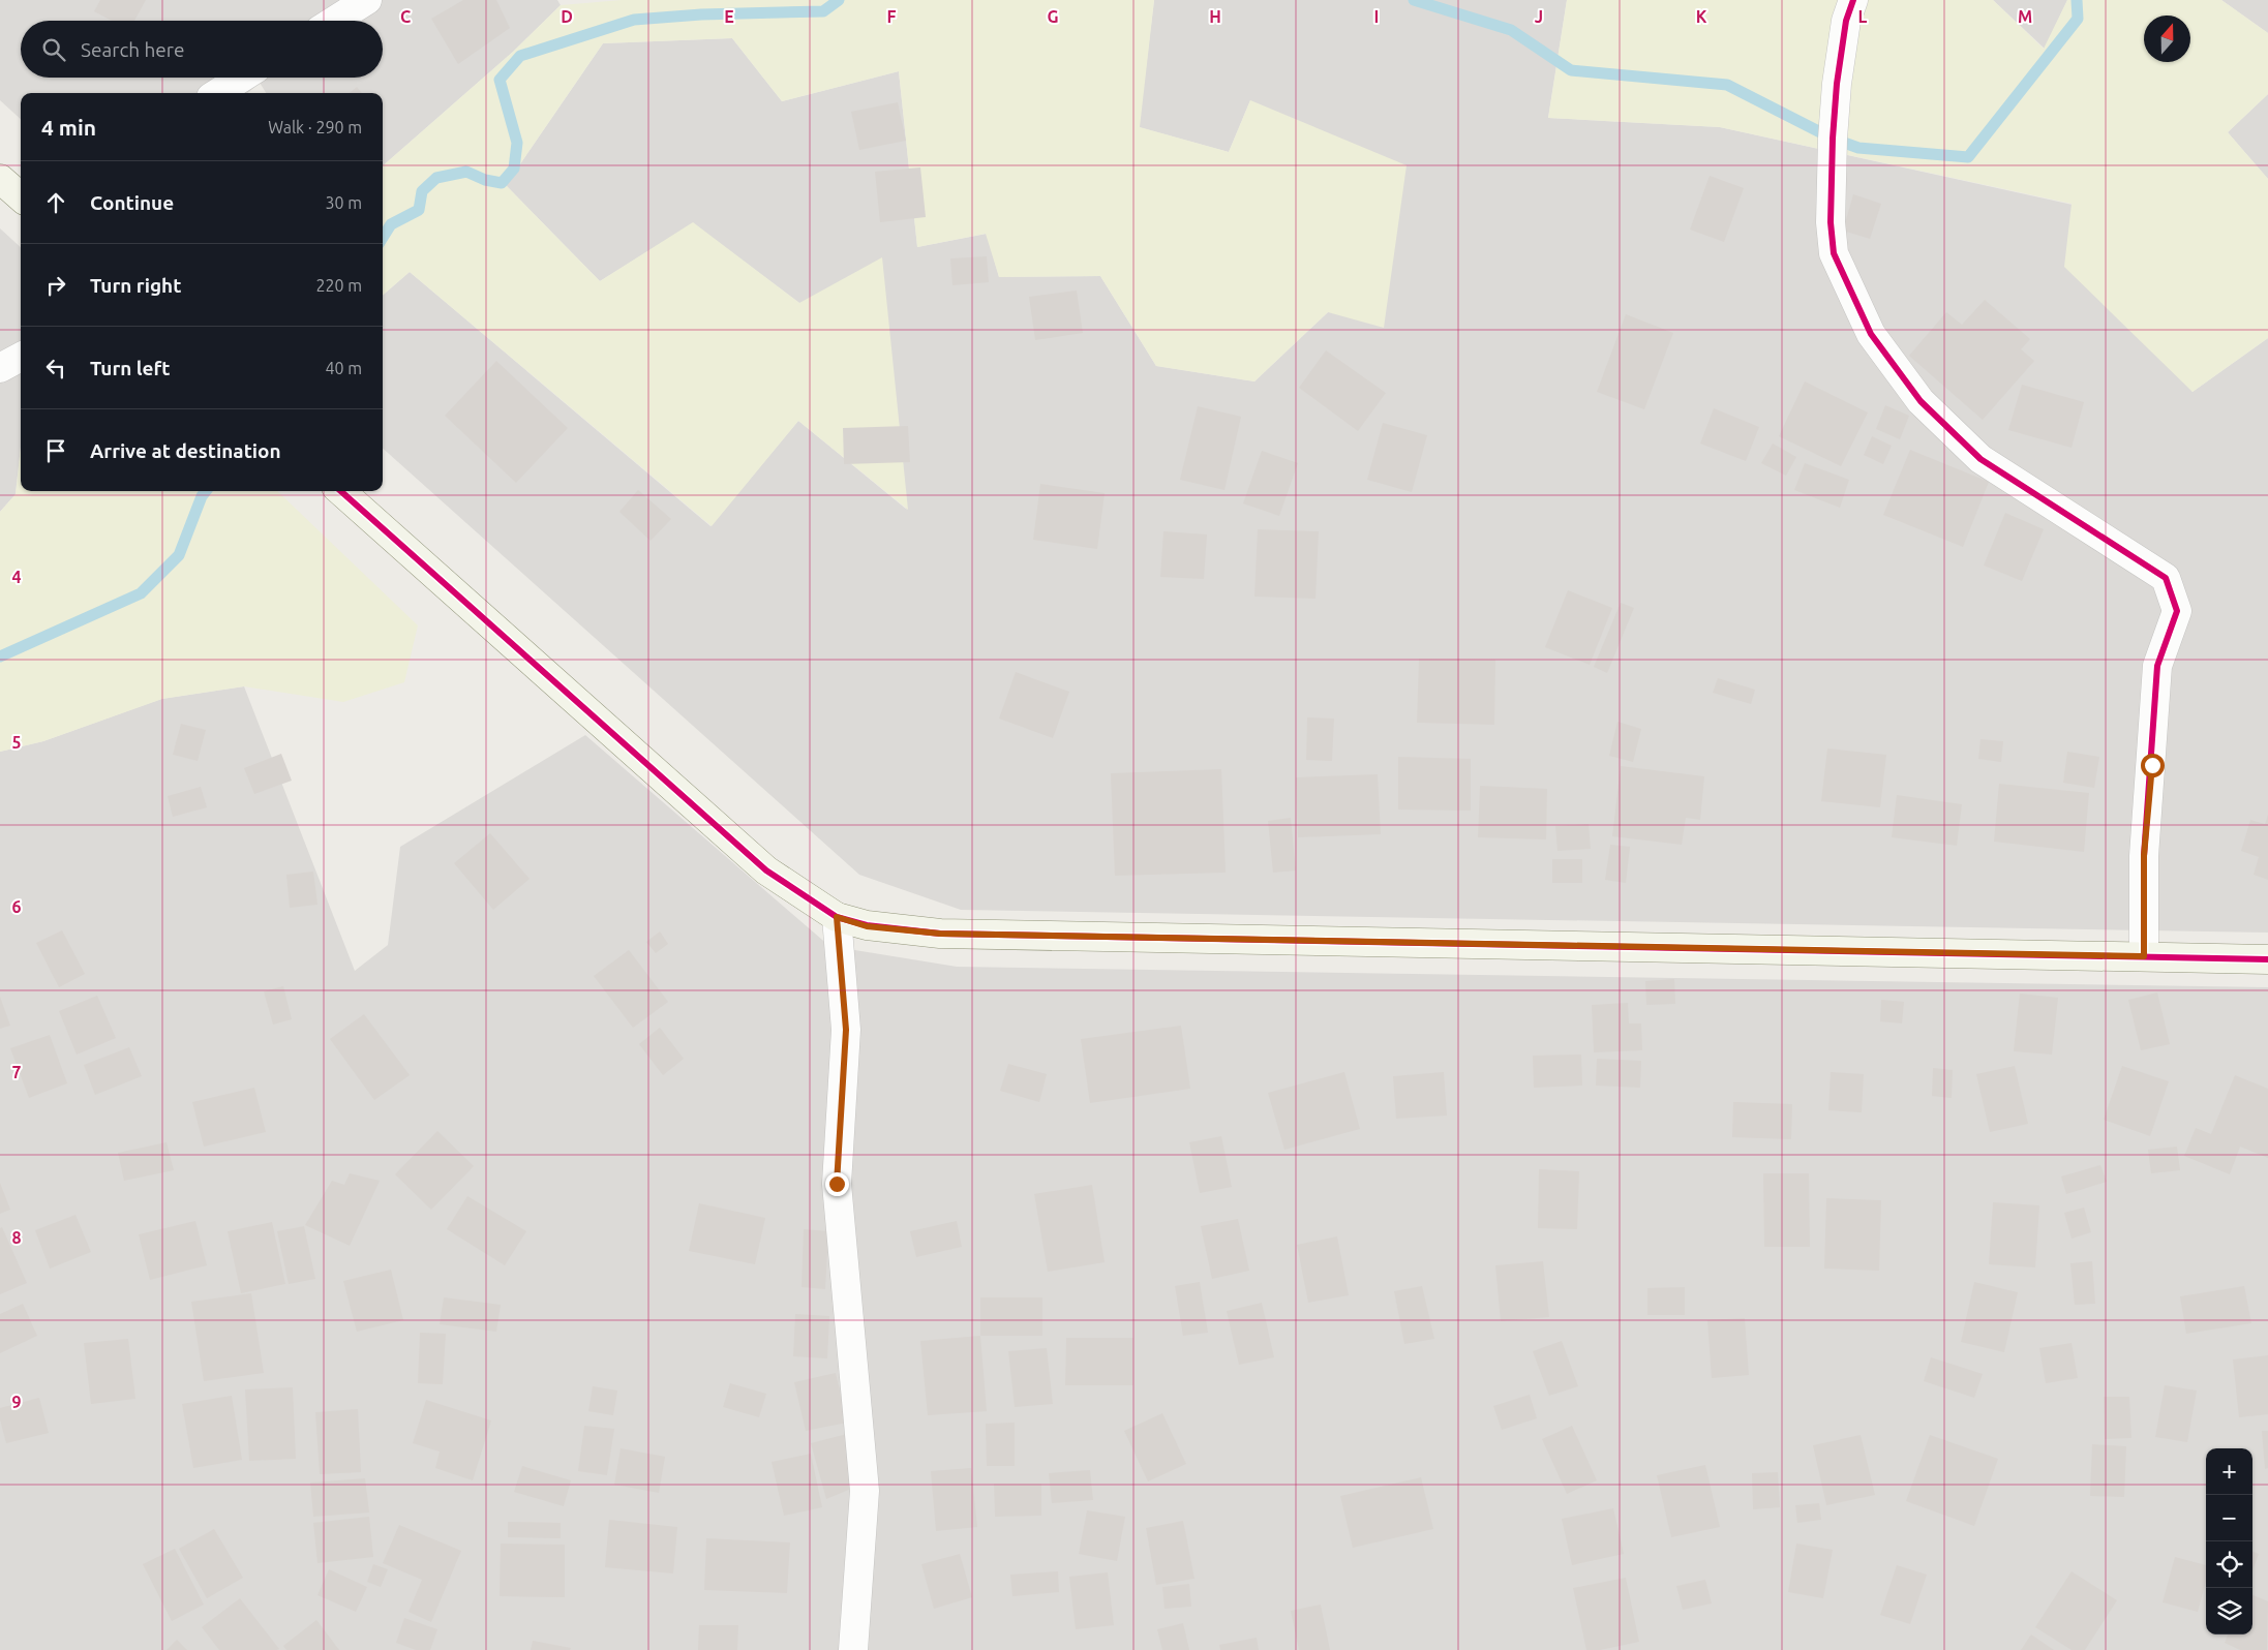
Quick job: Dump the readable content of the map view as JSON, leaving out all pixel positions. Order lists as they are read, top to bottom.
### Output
{
  "north": "top",
  "page": {
    "search": "Search here",
    "heading": ["4 min", "Walk · 290 m"],
    "list": [
      ["Continue", "30 m"],
      ["Turn right", "220 m"],
      ["Turn left", "40 m"],
      "Arrive at destination"
    ],
    "map_buttons": ["+", "−"]
  },
  "grid": {
    "columns": [
      "C",
      "D",
      "E",
      "F",
      "G",
      "H",
      "I",
      "J",
      "K",
      "L",
      "M"
    ],
    "rows": [
      "4",
      "5",
      "6",
      "7",
      "8",
      "9"
    ]
  }
}
